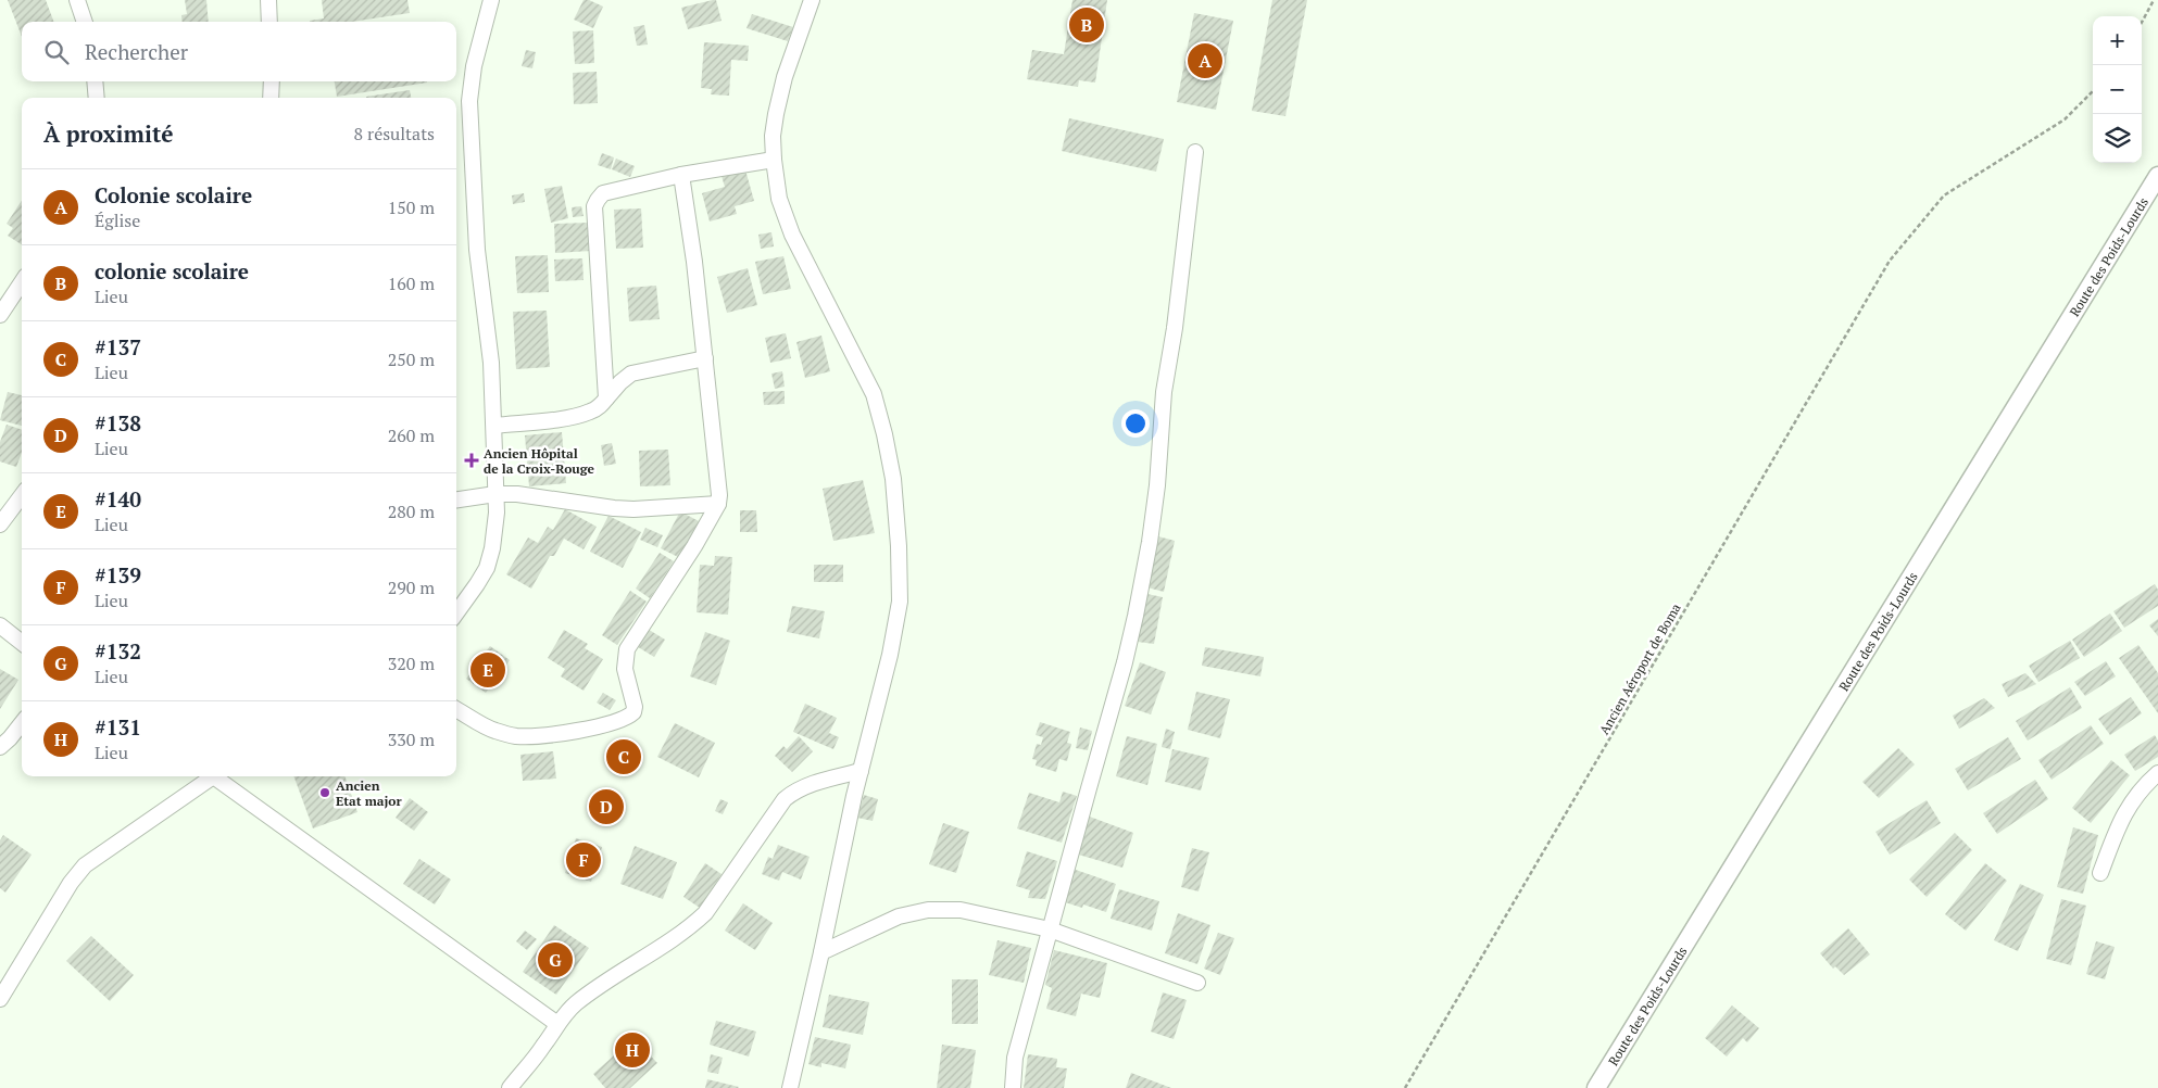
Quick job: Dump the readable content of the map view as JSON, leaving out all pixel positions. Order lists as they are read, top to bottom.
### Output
{
  "streets": {
    "street": ["Route des Poids-Lourds"],
    "path": ["Ancien Aéroport de Boma"]
  },
  "places": {
    "health": ["Ancien Hôpital de la Croix-Rouge"],
    "other": ["Ancien Etat major"]
  },
  "page": {
    "pins": [
      "B",
      "A",
      "E",
      "C",
      "D",
      "F",
      "G",
      "H"
    ],
    "map_buttons": ["+", "−"],
    "search": "Rechercher",
    "heading": ["À proximité", "8 résultats"],
    "list": [
      {
        "mark": "A",
        "name": "Colonie scolaire",
        "note": "Église",
        "value": "150 m"
      },
      {
        "mark": "B",
        "name": "colonie scolaire",
        "note": "Lieu",
        "value": "160 m"
      },
      {
        "mark": "C",
        "name": "#137",
        "note": "Lieu",
        "value": "250 m"
      },
      {
        "mark": "D",
        "name": "#138",
        "note": "Lieu",
        "value": "260 m"
      },
      {
        "mark": "E",
        "name": "#140",
        "note": "Lieu",
        "value": "280 m"
      },
      {
        "mark": "F",
        "name": "#139",
        "note": "Lieu",
        "value": "290 m"
      },
      {
        "mark": "G",
        "name": "#132",
        "note": "Lieu",
        "value": "320 m"
      },
      {
        "mark": "H",
        "name": "#131",
        "note": "Lieu",
        "value": "330 m"
      }
    ]
  }
}
